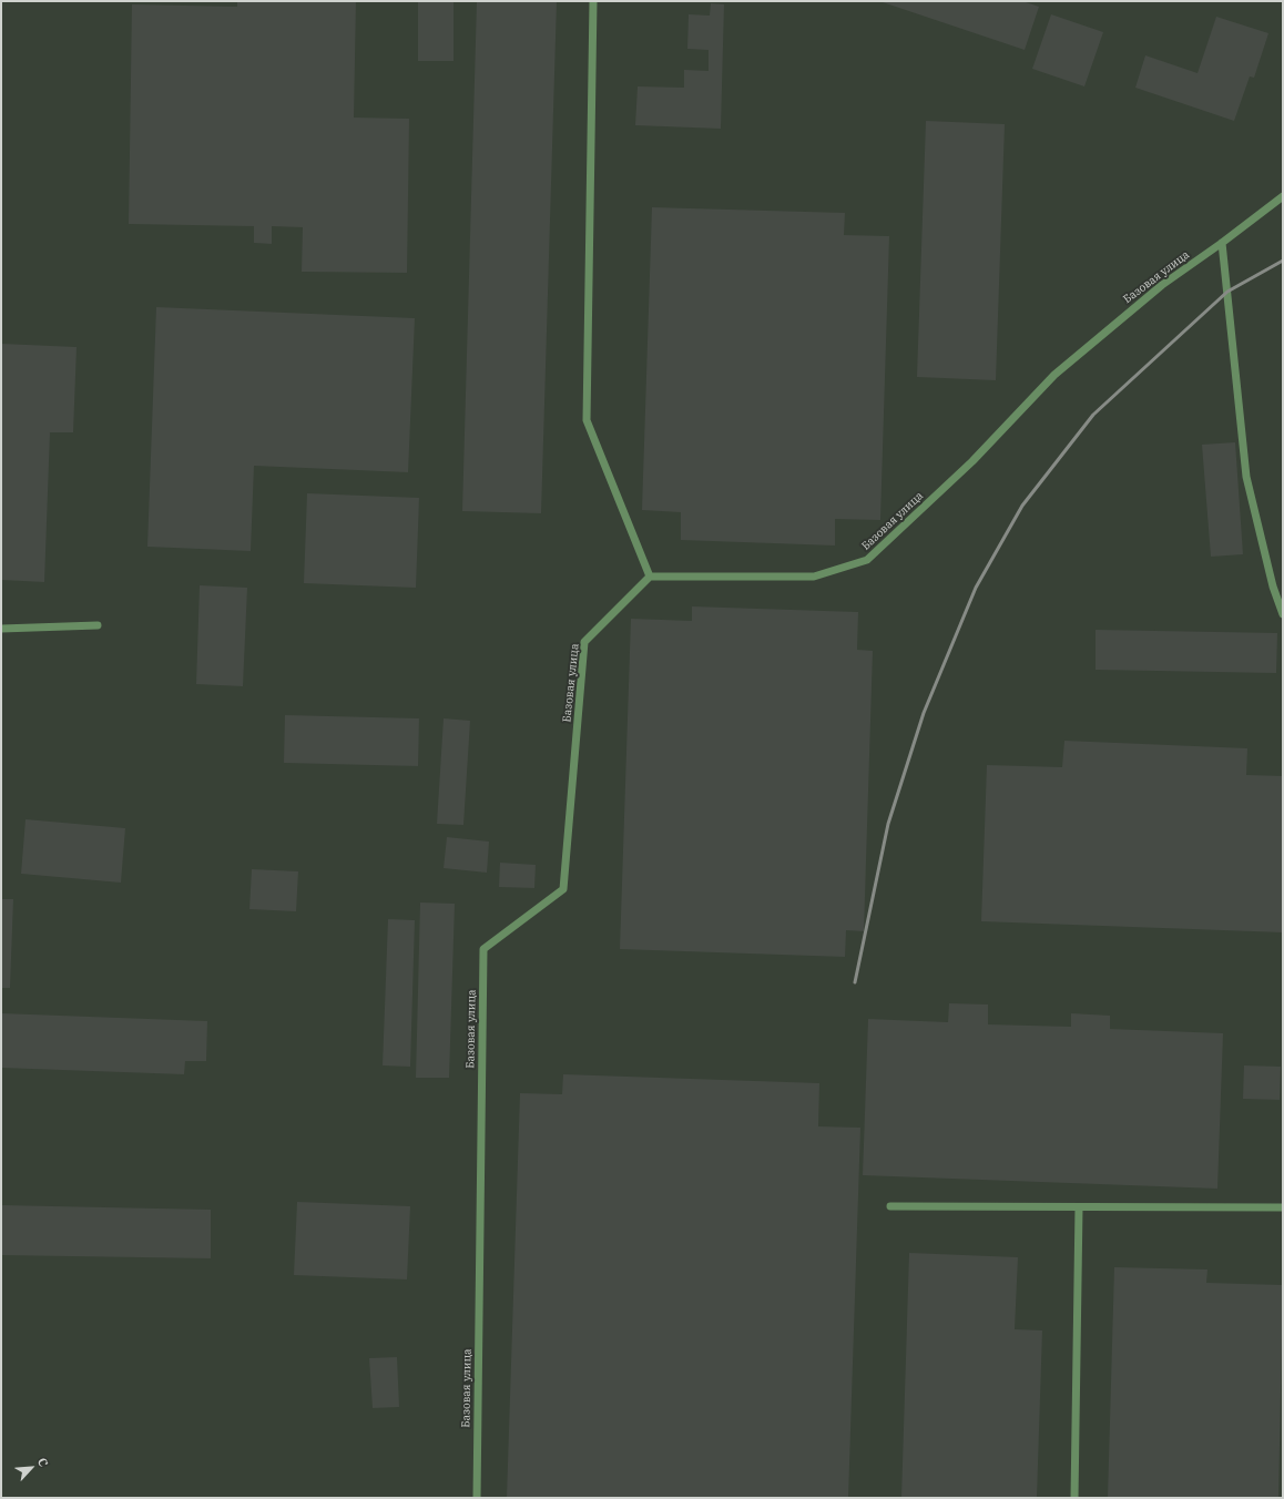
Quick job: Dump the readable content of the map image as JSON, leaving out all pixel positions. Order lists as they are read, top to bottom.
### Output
{
  "streets": {
    "street": ["Базовая улица"]
  },
  "north": "top right"
}
